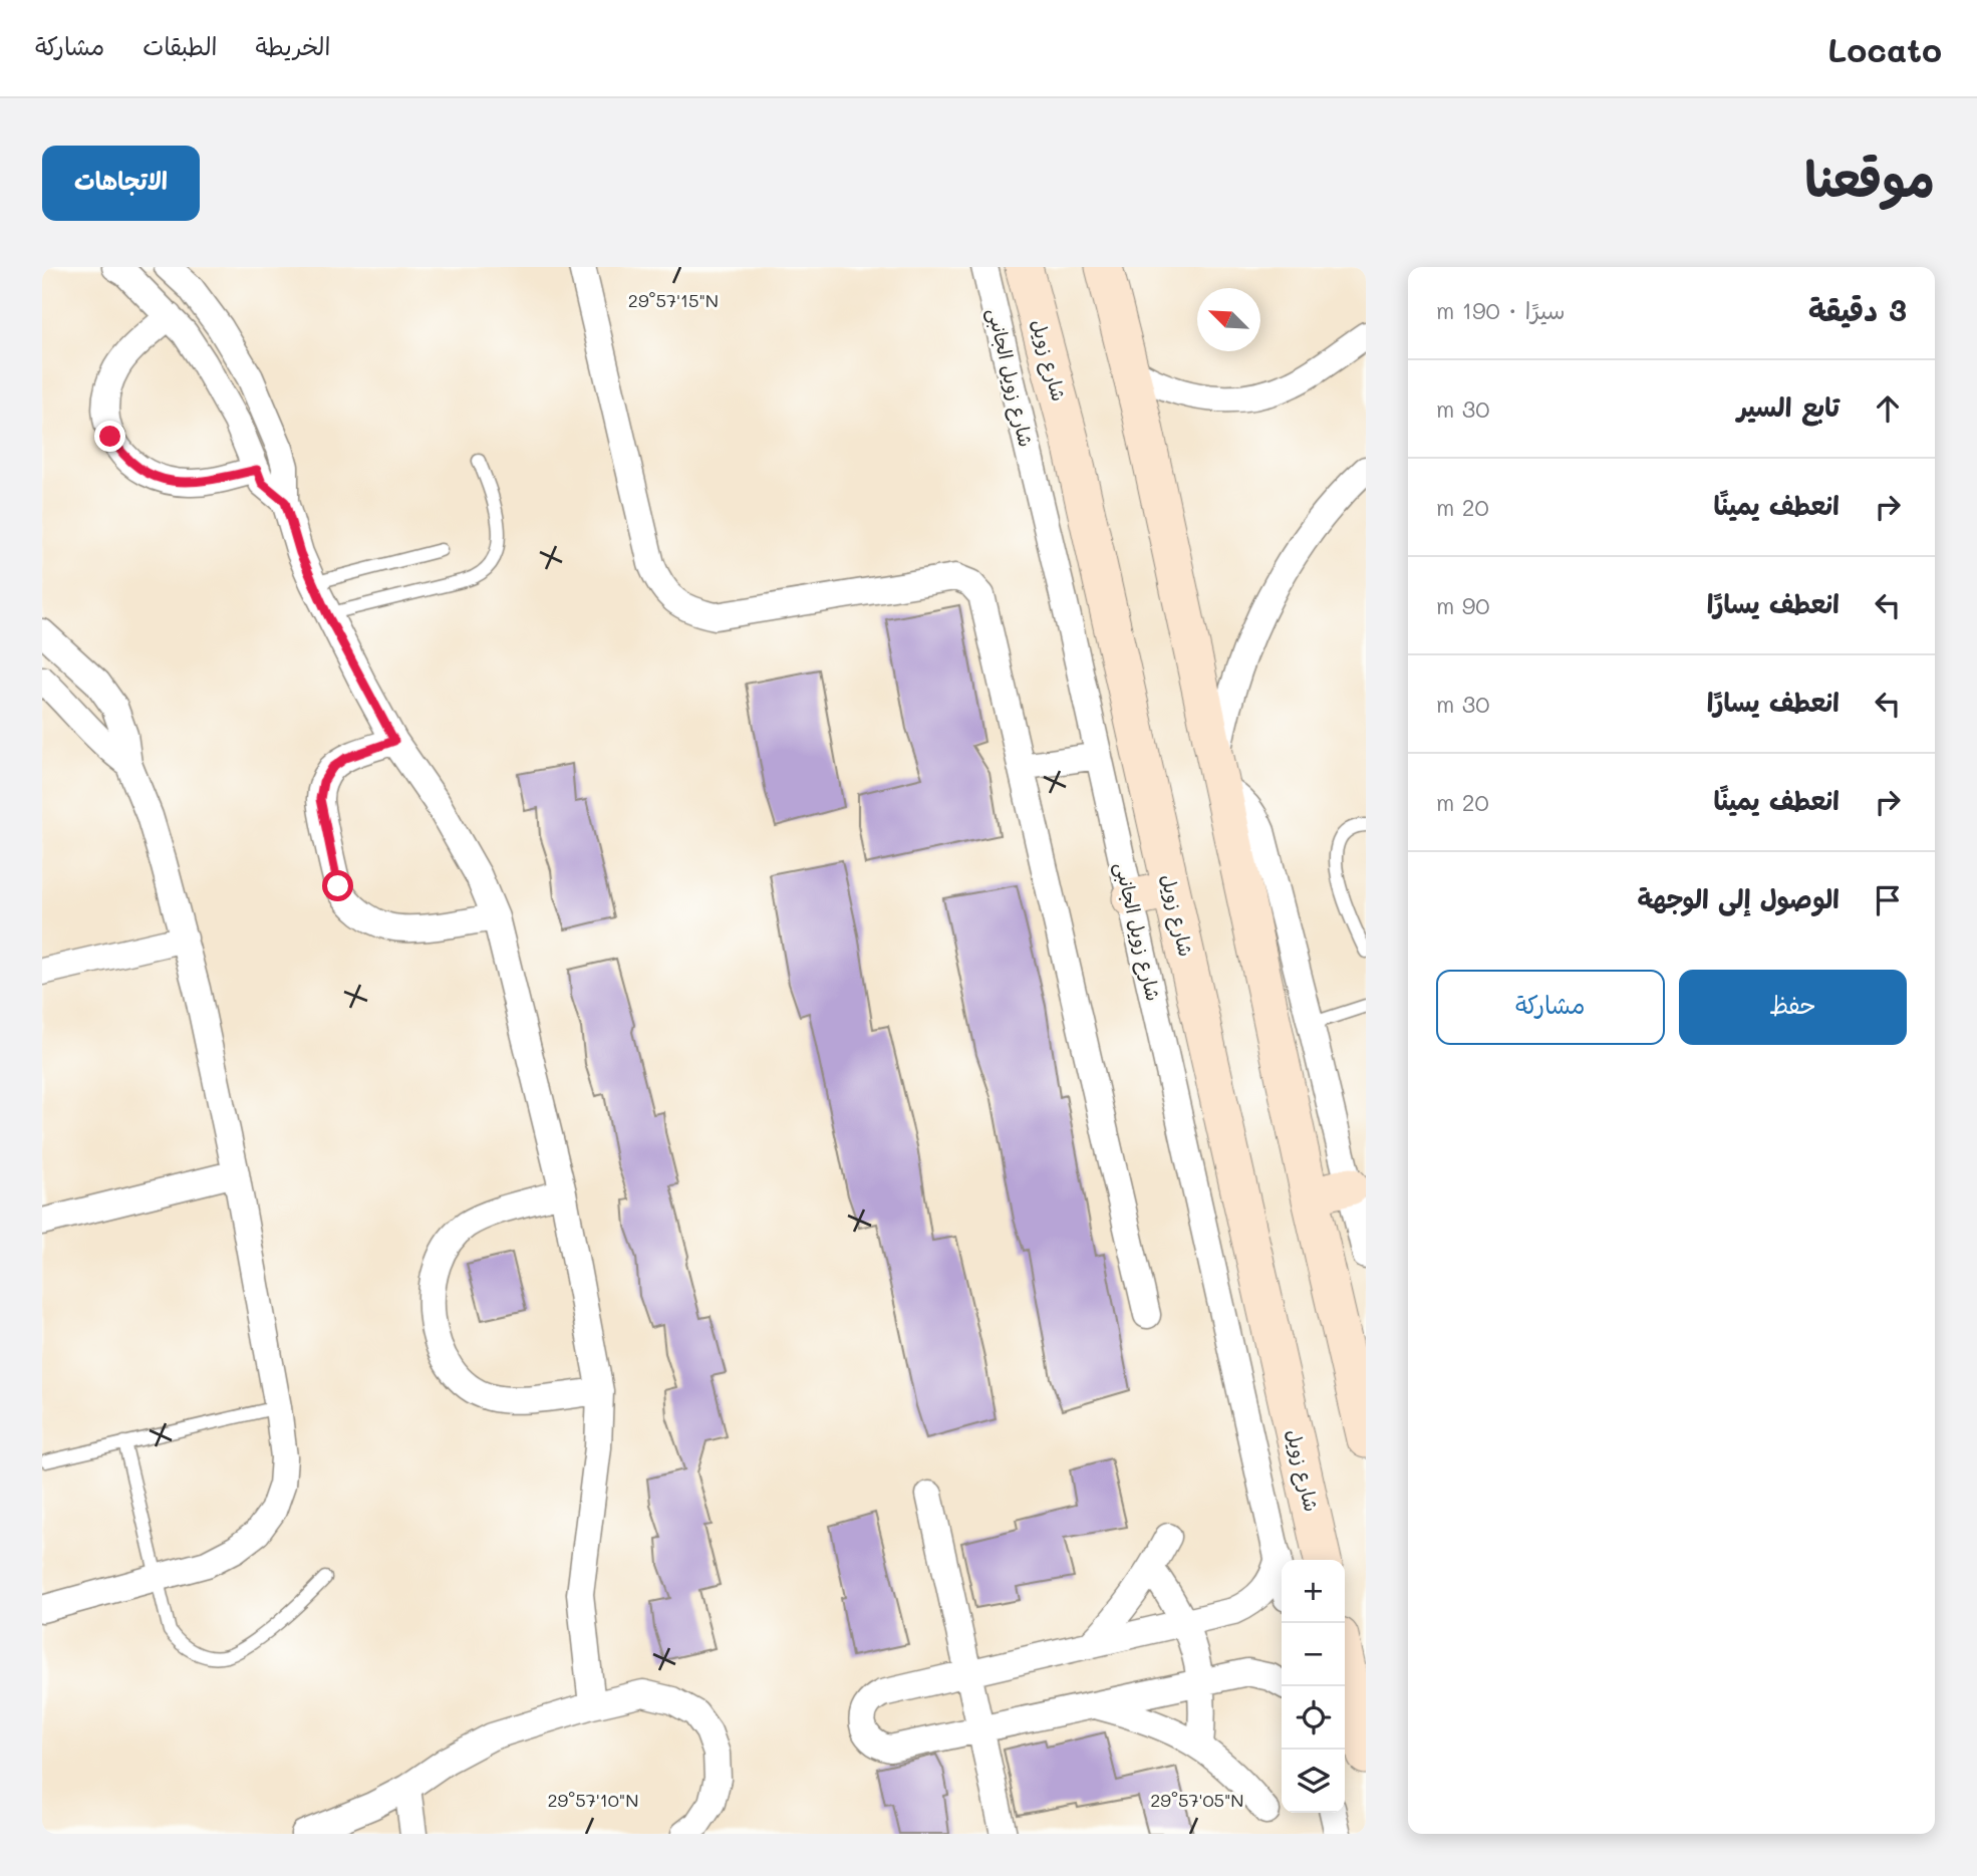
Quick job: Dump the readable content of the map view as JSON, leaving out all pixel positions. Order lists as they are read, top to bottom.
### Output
{
  "streets": {
    "main road": ["شارع زويل"],
    "street": ["شارع زويل الجانبى"]
  },
  "north": "top left",
  "page": {
    "header": "Locato",
    "nav": ["الخريطة", "الطبقات", "مشاركة"],
    "title": "موقعنا",
    "buttons": [
      "الاتجاهات",
      ["حفظ", "مشاركة"]
    ],
    "heading": ["3 دقيقة", "سيرًا · 190 m"],
    "list": [
      ["تابع السير", "30 m"],
      ["انعطف يمينًا", "20 m"],
      ["انعطف يسارًا", "90 m"],
      ["انعطف يسارًا", "30 m"],
      ["انعطف يمينًا", "20 m"],
      "الوصول إلى الوجهة"
    ],
    "map_buttons": ["+", "−"]
  },
  "coordinates": ["29°57'15\"N", "29°57'10\"N", "29°57'05\"N"]
}
